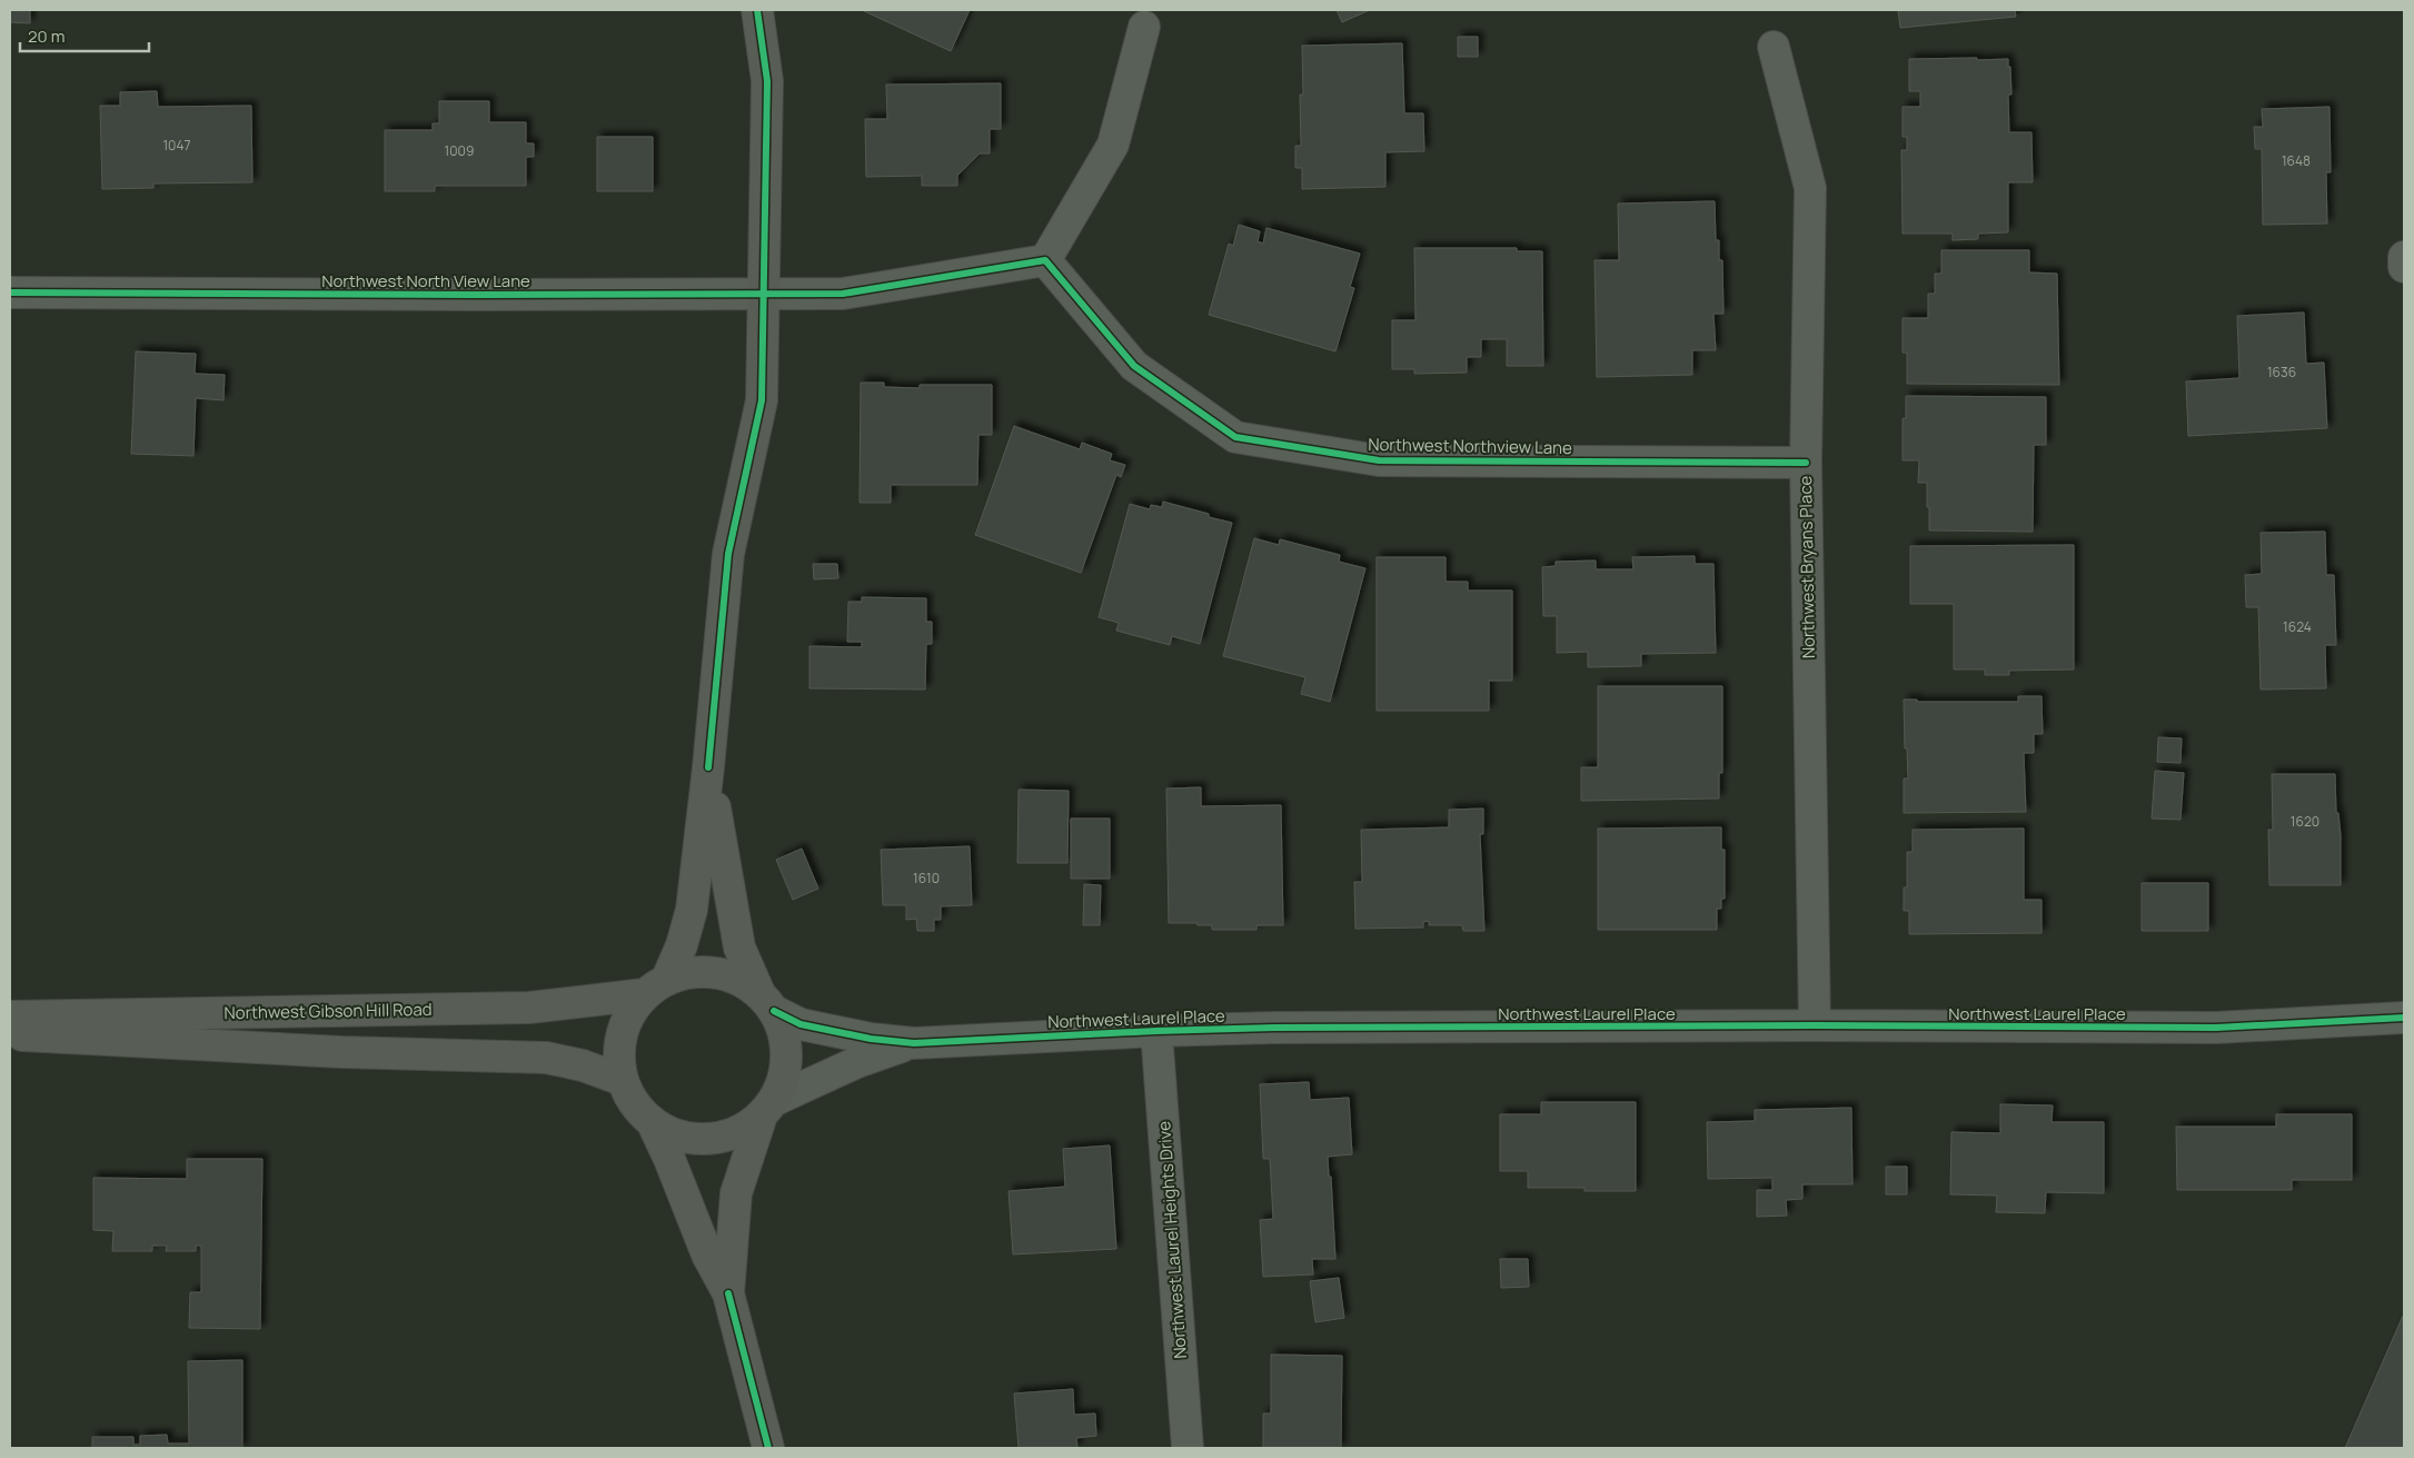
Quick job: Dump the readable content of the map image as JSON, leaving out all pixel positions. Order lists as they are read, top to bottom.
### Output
{
  "streets": {
    "main road": ["Northwest Gibson Hill Road"],
    "street": [
      "Northwest North View Lane",
      "Northwest Northview Lane",
      "Northwest Bryans Place",
      "Northwest Laurel Place",
      "Northwest Laurel Heights Drive"
    ]
  },
  "crossings": [
    ["Northwest North View Lane", "Northwest Northview Lane"],
    ["Northwest Northview Lane", "Northwest Bryans Place"],
    ["Northwest Bryans Place", "Northwest Laurel Place"],
    ["Northwest Gibson Hill Road", "Northwest Laurel Place"],
    ["Northwest Laurel Place", "Northwest Laurel Heights Drive"]
  ],
  "house_numbers": [
    "1047",
    "1009",
    "1648",
    "1636",
    "1624",
    "1620",
    "1610"
  ],
  "scale_bar": "20 m"
}
